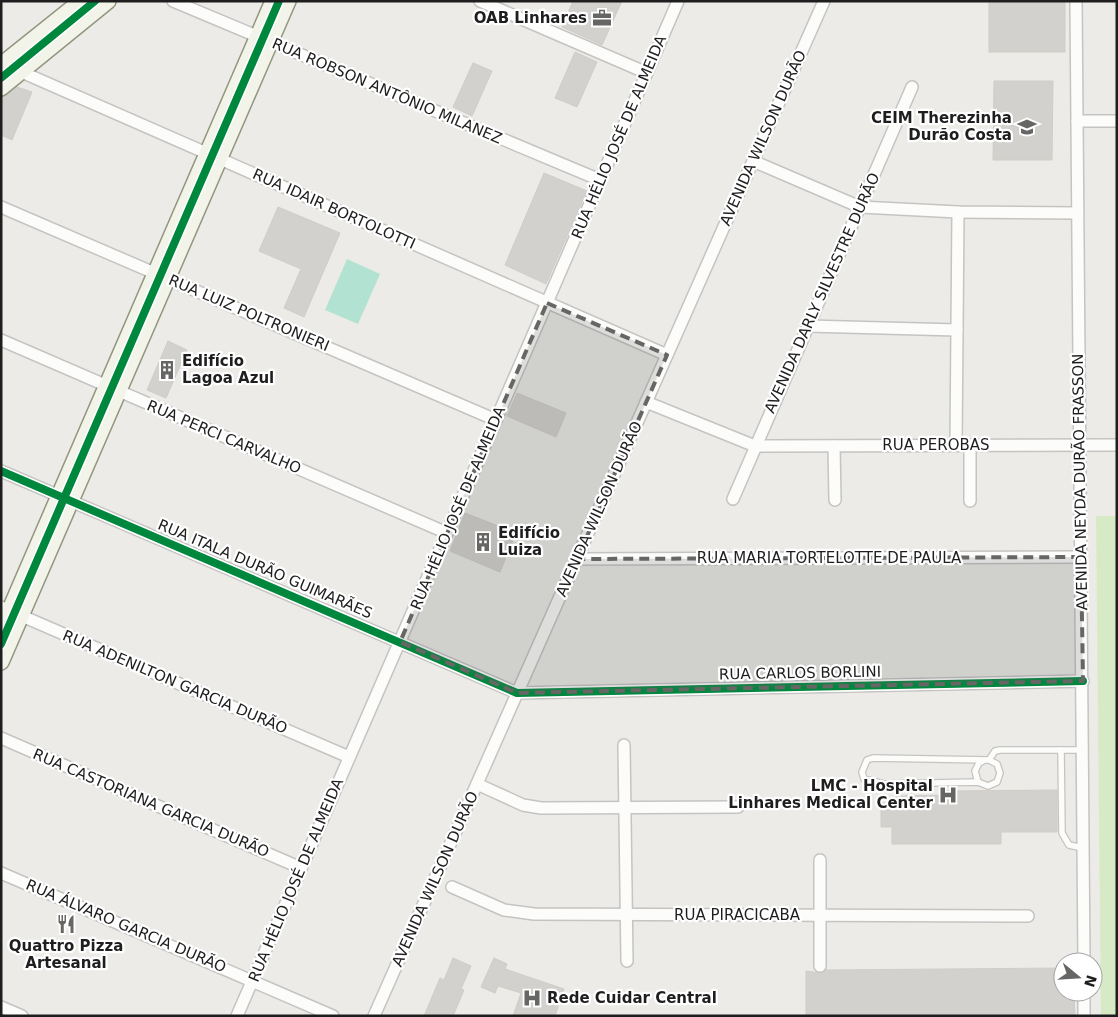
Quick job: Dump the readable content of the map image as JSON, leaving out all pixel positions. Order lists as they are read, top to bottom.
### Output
{
  "streets": {
    "street": [
      "RUA ROBSON ANTÔNIO MILANEZ",
      "RUA HÉLIO JOSÉ DE ALMEIDA",
      "AVENIDA WILSON DURÃO",
      "RUA IDAIR BORTOLOTTI",
      "AVENIDA DARLY SILVESTRE DURÃO",
      "RUA LUIZ POLTRONIERI",
      "RUA PERCI CARVALHO",
      "RUA PEROBAS",
      "AVENIDA NEYDA DURÃO FRASSON",
      "RUA MARIA TORTELOTTE DE PAULA",
      "RUA ITALA DURÃO GUIMARÃES",
      "RUA CARLOS BORLINI",
      "RUA ADENILTON GARCIA DURÃO",
      "RUA CASTORIANA GARCIA DURÃO",
      "RUA PIRACICABA",
      "RUA ÁLVARO GARCIA DURÃO"
    ]
  },
  "crossings": [
    ["RUA ROBSON ANTÔNIO MILANEZ", "RUA HÉLIO JOSÉ DE ALMEIDA"],
    ["RUA HÉLIO JOSÉ DE ALMEIDA", "RUA IDAIR BORTOLOTTI"],
    ["RUA HÉLIO JOSÉ DE ALMEIDA", "RUA LUIZ POLTRONIERI"],
    ["RUA HÉLIO JOSÉ DE ALMEIDA", "RUA PERCI CARVALHO"],
    ["RUA HÉLIO JOSÉ DE ALMEIDA", "RUA ITALA DURÃO GUIMARÃES"],
    ["RUA HÉLIO JOSÉ DE ALMEIDA", "RUA ADENILTON GARCIA DURÃO"],
    ["RUA HÉLIO JOSÉ DE ALMEIDA", "RUA CASTORIANA GARCIA DURÃO"],
    ["RUA HÉLIO JOSÉ DE ALMEIDA", "RUA ÁLVARO GARCIA DURÃO"],
    ["AVENIDA WILSON DURÃO", "RUA IDAIR BORTOLOTTI"],
    ["AVENIDA WILSON DURÃO", "RUA MARIA TORTELOTTE DE PAULA"],
    ["AVENIDA WILSON DURÃO", "RUA ITALA DURÃO GUIMARÃES"],
    ["AVENIDA WILSON DURÃO", "RUA CARLOS BORLINI"],
    ["AVENIDA DARLY SILVESTRE DURÃO", "RUA PEROBAS"],
    ["RUA PEROBAS", "AVENIDA NEYDA DURÃO FRASSON"],
    ["AVENIDA NEYDA DURÃO FRASSON", "RUA MARIA TORTELOTTE DE PAULA"],
    ["AVENIDA NEYDA DURÃO FRASSON", "RUA CARLOS BORLINI"],
    ["RUA ITALA DURÃO GUIMARÃES", "RUA CARLOS BORLINI"]
  ],
  "places": {
    "office": ["OAB Linhares"],
    "school or university": ["CEIM Therezinha Durão Costa"],
    "building": ["Edifício Lagoa Azul", "Edifício Luiza"],
    "hospital": ["LMC - Hospital Linhares Medical Center", "Rede Cuidar Central"],
    "restaurant": ["Quattro Pizza Artesanal"]
  },
  "north": "right"
}
